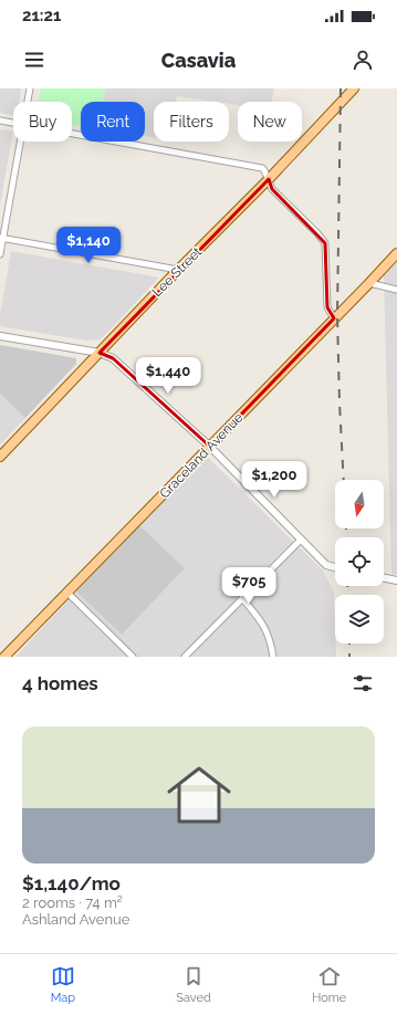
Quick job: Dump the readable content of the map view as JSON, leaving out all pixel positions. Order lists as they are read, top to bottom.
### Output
{
  "streets": {
    "main road": ["Lee Street", "Graceland Avenue"]
  },
  "north": "bottom",
  "page": {
    "status": "21:21",
    "header": "Casavia",
    "chip": [
      "Buy",
      "Rent",
      "Filters",
      "New"
    ],
    "price": [
      "$1,140",
      "$1,440",
      "$1,200",
      "$705"
    ],
    "heading": "4 homes",
    "list": [
      {
        "name": "$1,140/mo",
        "note": "2 rooms · 74 m² · Ashland Avenue"
      }
    ],
    "tabs": ["Map", "Saved", "Home"]
  }
}
